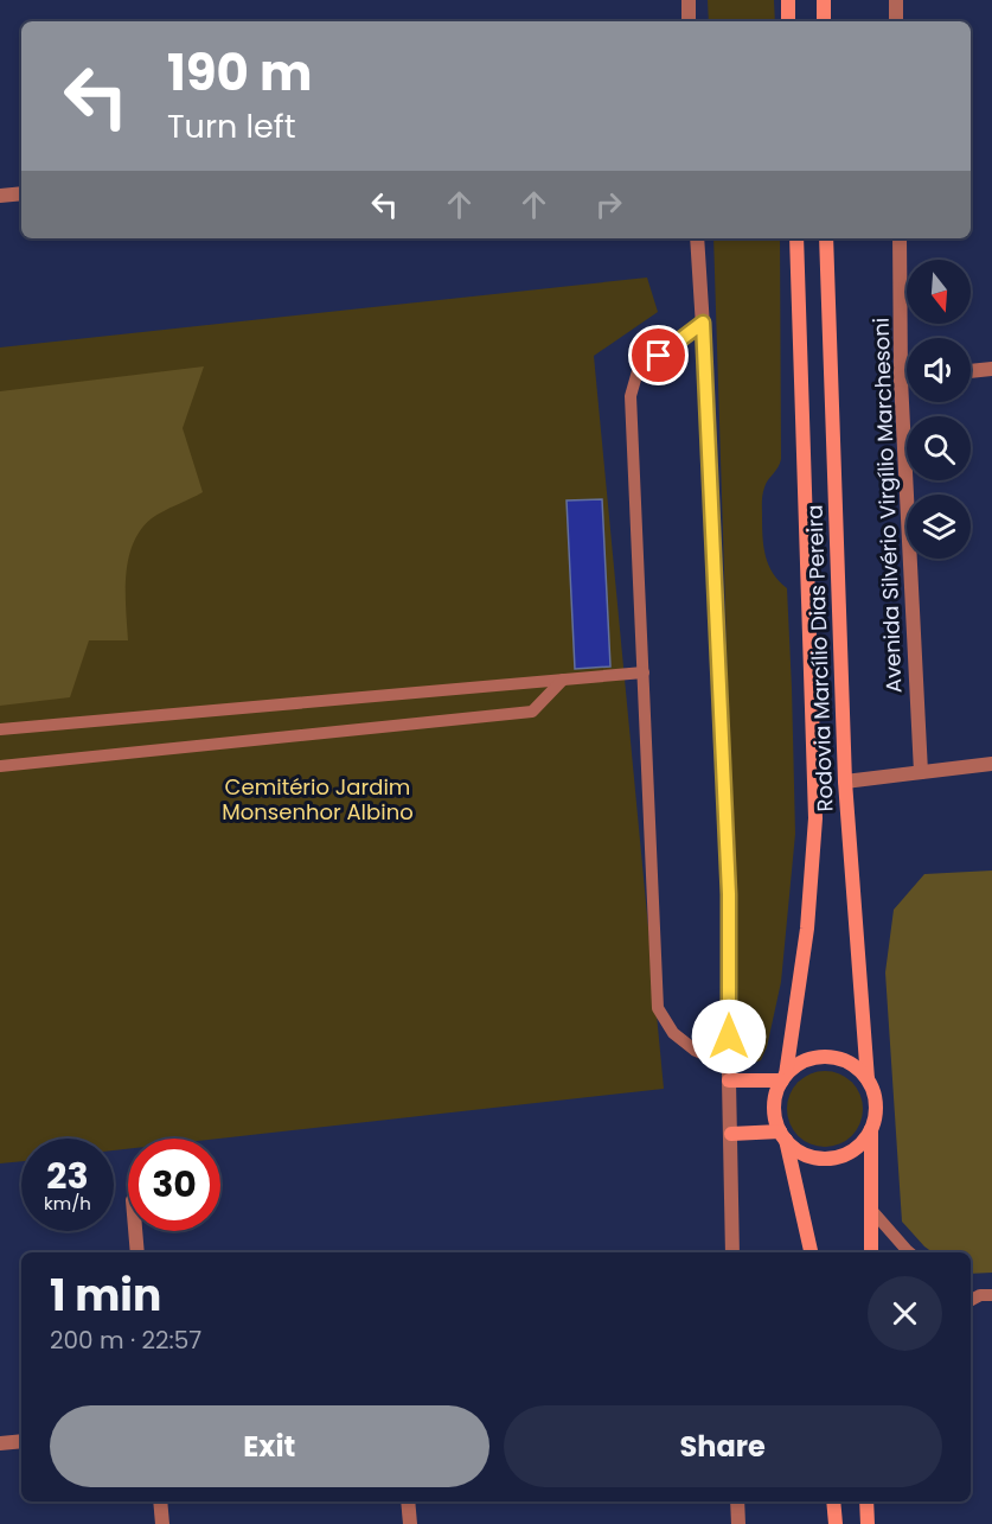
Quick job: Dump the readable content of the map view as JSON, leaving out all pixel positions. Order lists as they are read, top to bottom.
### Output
{
  "streets": {
    "main road": ["Rodovia Marcílio Dias Pereira"],
    "street": ["Avenida Silvério Virgílio Marchesoni"]
  },
  "parks": ["Cemitério Jardim Monsenhor Albino"],
  "north": "bottom",
  "page": {
    "turn": ["190 m", "Turn left"],
    "speed": "23 km/h",
    "limit": "30",
    "heading": ["1 min", "200 m · 22:57"],
    "buttons": ["Exit", "Share"]
  }
}
